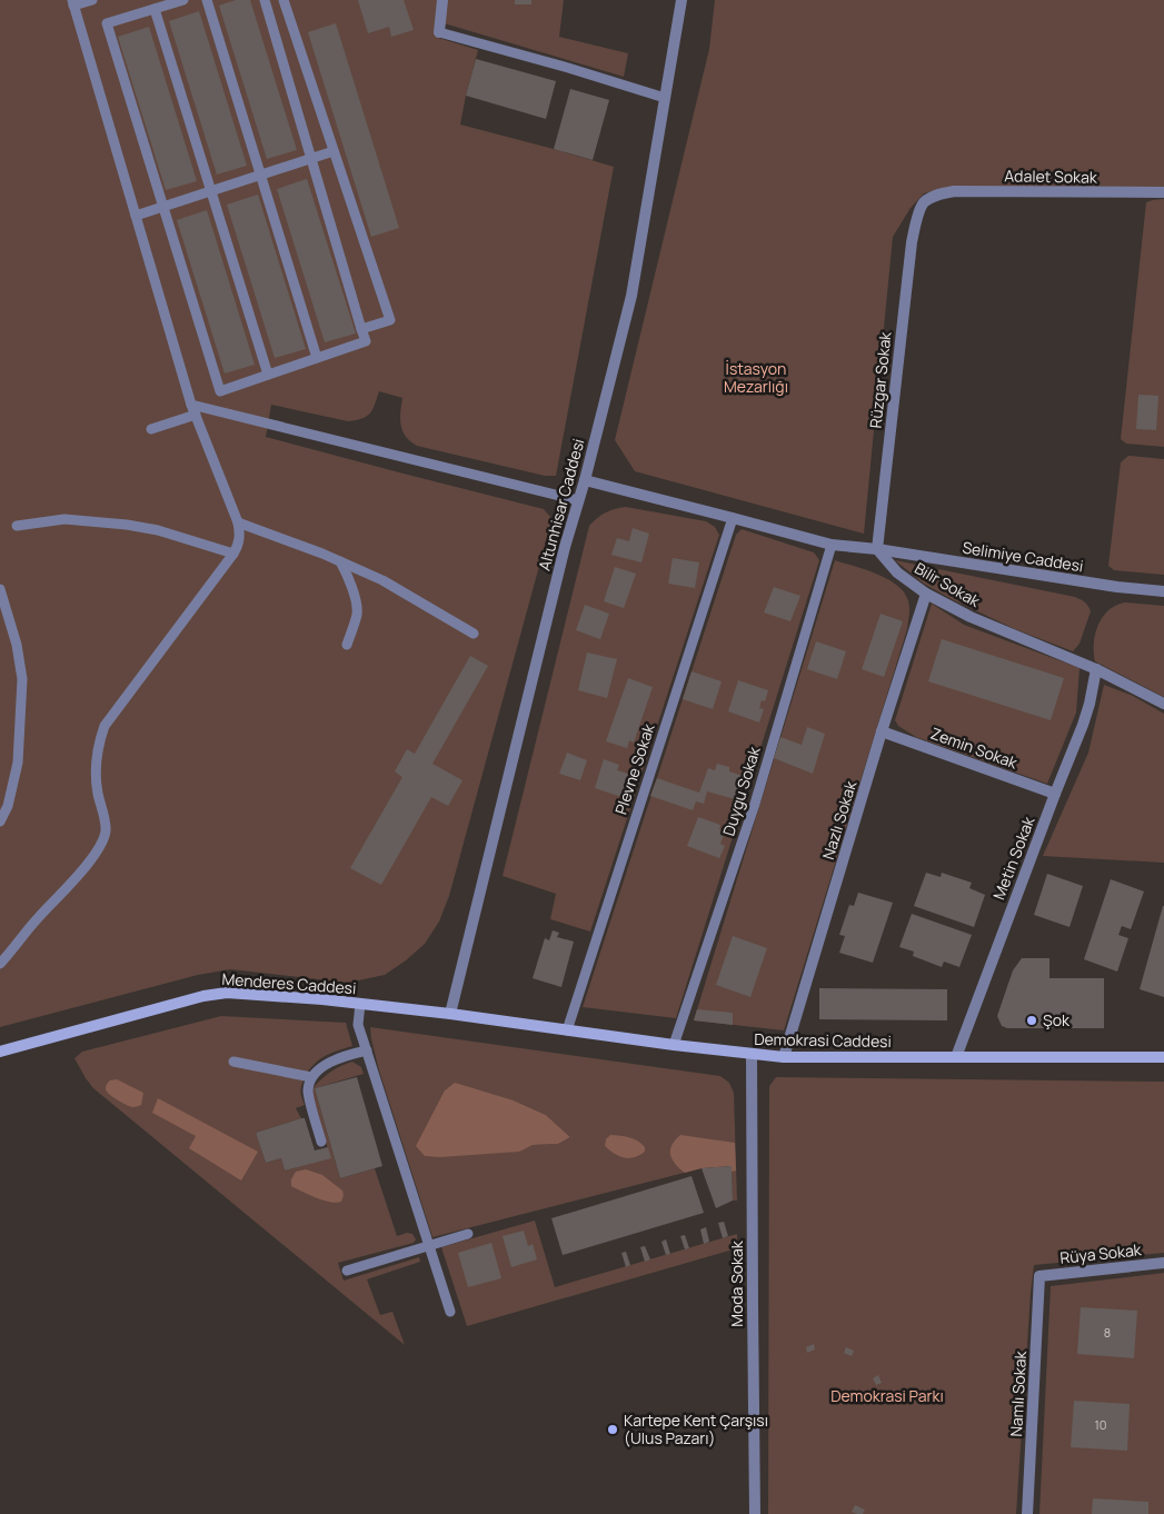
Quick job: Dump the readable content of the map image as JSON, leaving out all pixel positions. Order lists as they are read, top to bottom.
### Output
{
  "streets": {
    "main road": ["Menderes Caddesi", "Demokrasi Caddesi"],
    "street": [
      "Adalet Sokak",
      "Rüzgar Sokak",
      "Altunhisar Caddesi",
      "Selimiye Caddesi",
      "Bilir Sokak",
      "Zemin Sokak",
      "Nazlı Sokak",
      "Metin Sokak",
      "Rüya Sokak",
      "Moda Sokak",
      "Namlı Sokak"
    ],
    "lane": ["Plevne Sokak", "Duygu Sokak"]
  },
  "crossings": [
    ["Adalet Sokak", "Rüzgar Sokak"],
    ["Rüzgar Sokak", "Selimiye Caddesi"],
    ["Rüzgar Sokak", "Bilir Sokak"],
    ["Altunhisar Caddesi", "Menderes Caddesi"],
    ["Altunhisar Caddesi", "Demokrasi Caddesi"],
    ["Selimiye Caddesi", "Bilir Sokak"],
    ["Bilir Sokak", "Nazlı Sokak"],
    ["Bilir Sokak", "Metin Sokak"],
    ["Zemin Sokak", "Nazlı Sokak"],
    ["Zemin Sokak", "Metin Sokak"],
    ["Plevne Sokak", "Demokrasi Caddesi"],
    ["Duygu Sokak", "Demokrasi Caddesi"],
    ["Nazlı Sokak", "Demokrasi Caddesi"],
    ["Metin Sokak", "Demokrasi Caddesi"],
    ["Menderes Caddesi", "Demokrasi Caddesi"],
    ["Demokrasi Caddesi", "Moda Sokak"],
    ["Rüya Sokak", "Namlı Sokak"]
  ],
  "parks": ["İstasyon Mezarlığı", "Demokrasi Parkı"],
  "places": ["Şok", "Kartepe Kent Çarşısı (Ulus Pazarı)"],
  "house_numbers": ["8", "10"]
}
